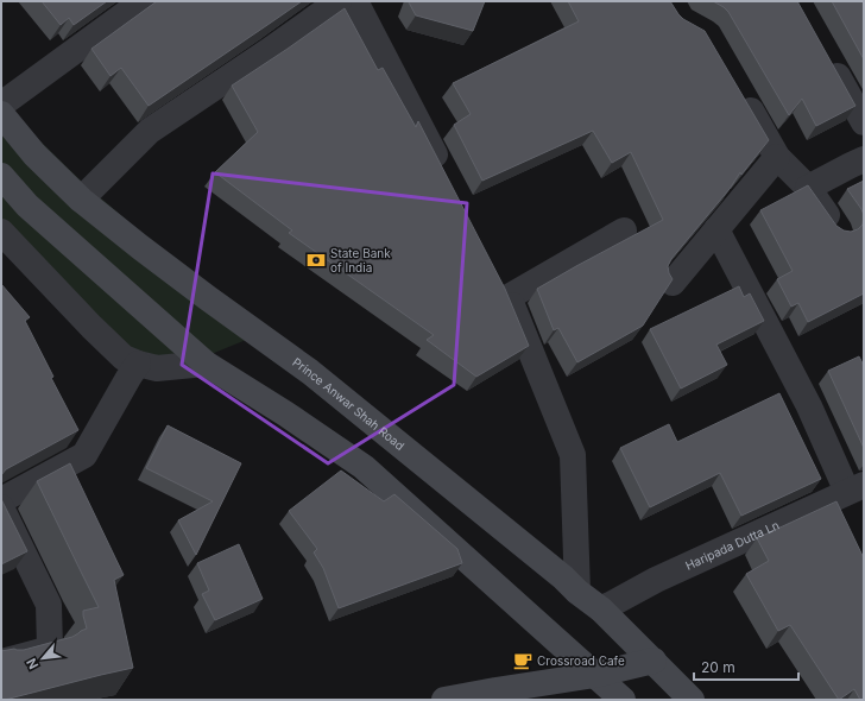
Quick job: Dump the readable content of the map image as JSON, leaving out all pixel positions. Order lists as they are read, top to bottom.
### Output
{
  "streets": {
    "main road": ["Prince Anwar Shah Road"],
    "street": ["Haripada Dutta Ln"]
  },
  "crossings": [
    ["Prince Anwar Shah Road", "Haripada Dutta Ln"]
  ],
  "places": {
    "bank": ["State Bank of India"],
    "cafe": ["Crossroad Cafe"]
  },
  "scale_bar": "20 m",
  "north": "bottom left"
}
